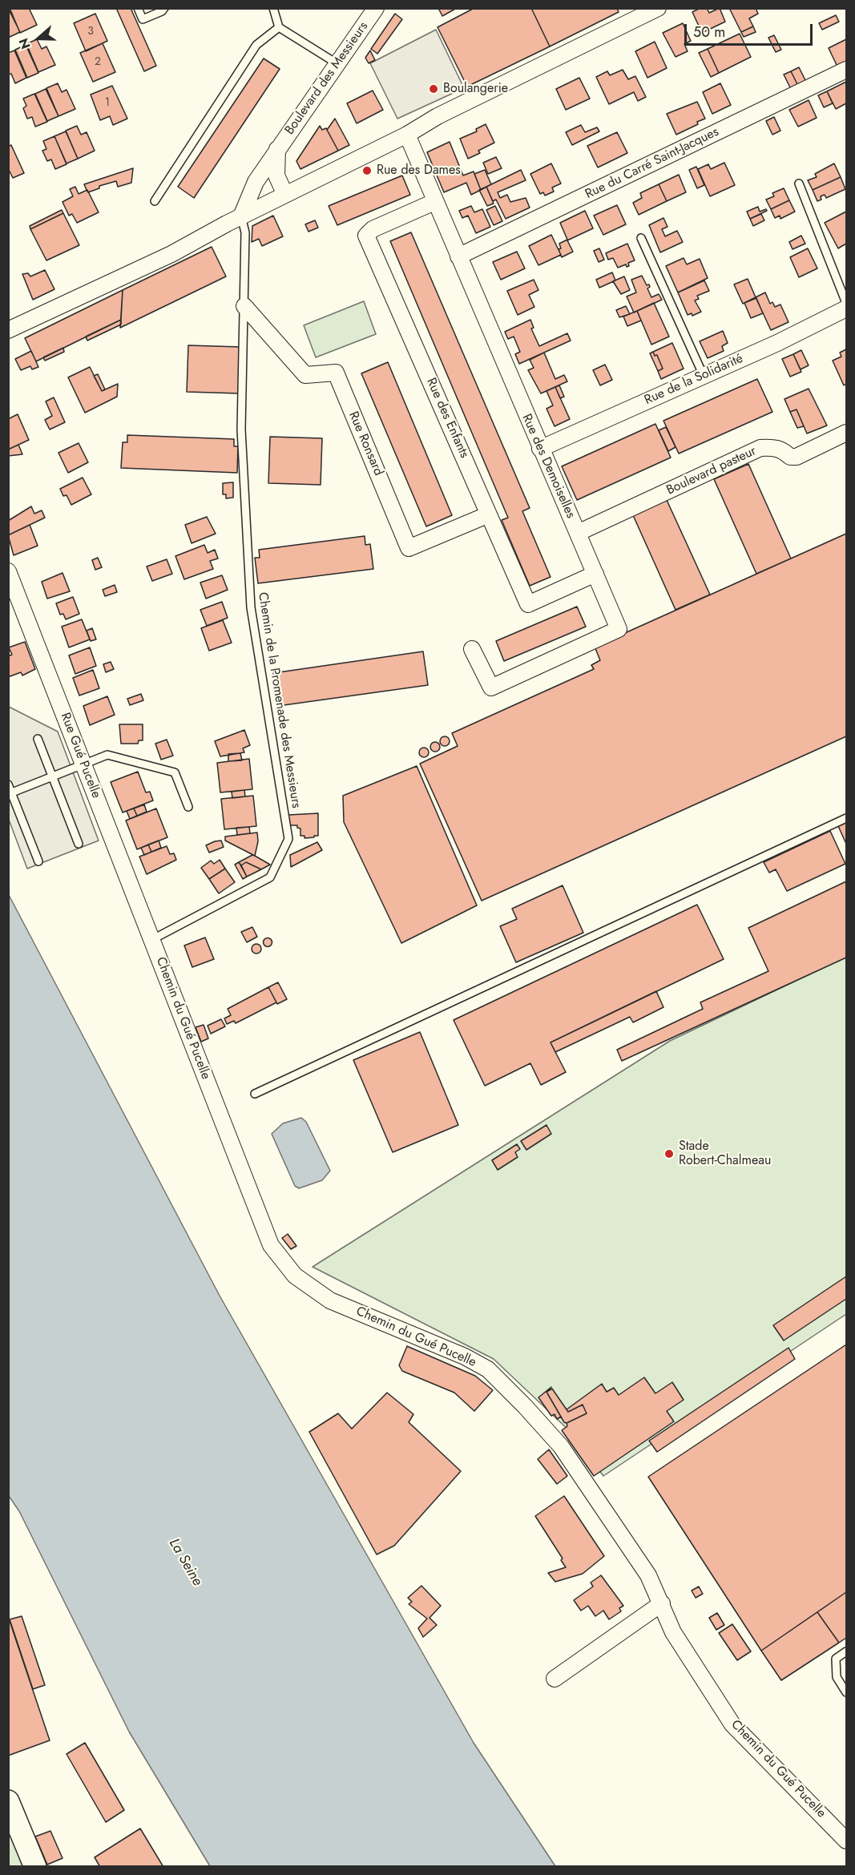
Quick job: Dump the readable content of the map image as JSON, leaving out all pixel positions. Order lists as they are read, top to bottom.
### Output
{
  "streets": {
    "street": [
      "Boulevard des Messieurs",
      "Rue du Carré Saint-Jacques",
      "Rue de la Solidarité",
      "Rue des Enfants",
      "Rue Ronsard",
      "Rue des Demoiselles",
      "Boulevard pasteur",
      "Rue Gué Pucelle",
      "Chemin du Gué Pucelle"
    ],
    "lane": ["Chemin de la Promenade des Messieurs"]
  },
  "crossings": [
    ["Boulevard des Messieurs", "Chemin de la Promenade des Messieurs"],
    ["Rue du Carré Saint-Jacques", "Rue des Demoiselles"],
    ["Rue de la Solidarité", "Rue des Demoiselles"],
    ["Rue des Enfants", "Rue Ronsard"],
    ["Rue des Enfants", "Rue des Demoiselles"],
    ["Rue Ronsard", "Chemin de la Promenade des Messieurs"],
    ["Rue des Demoiselles", "Boulevard pasteur"],
    ["Chemin de la Promenade des Messieurs", "Rue Gué Pucelle"],
    ["Chemin de la Promenade des Messieurs", "Chemin du Gué Pucelle"],
    ["Rue Gué Pucelle", "Chemin du Gué Pucelle"]
  ],
  "water": ["La Seine"],
  "places": ["Boulangerie", "Rue des Dames", "Stade Robert-Chalmeau"],
  "house_numbers": ["3", "2", "1"],
  "scale_bar": "50 m",
  "north": "left"
}
